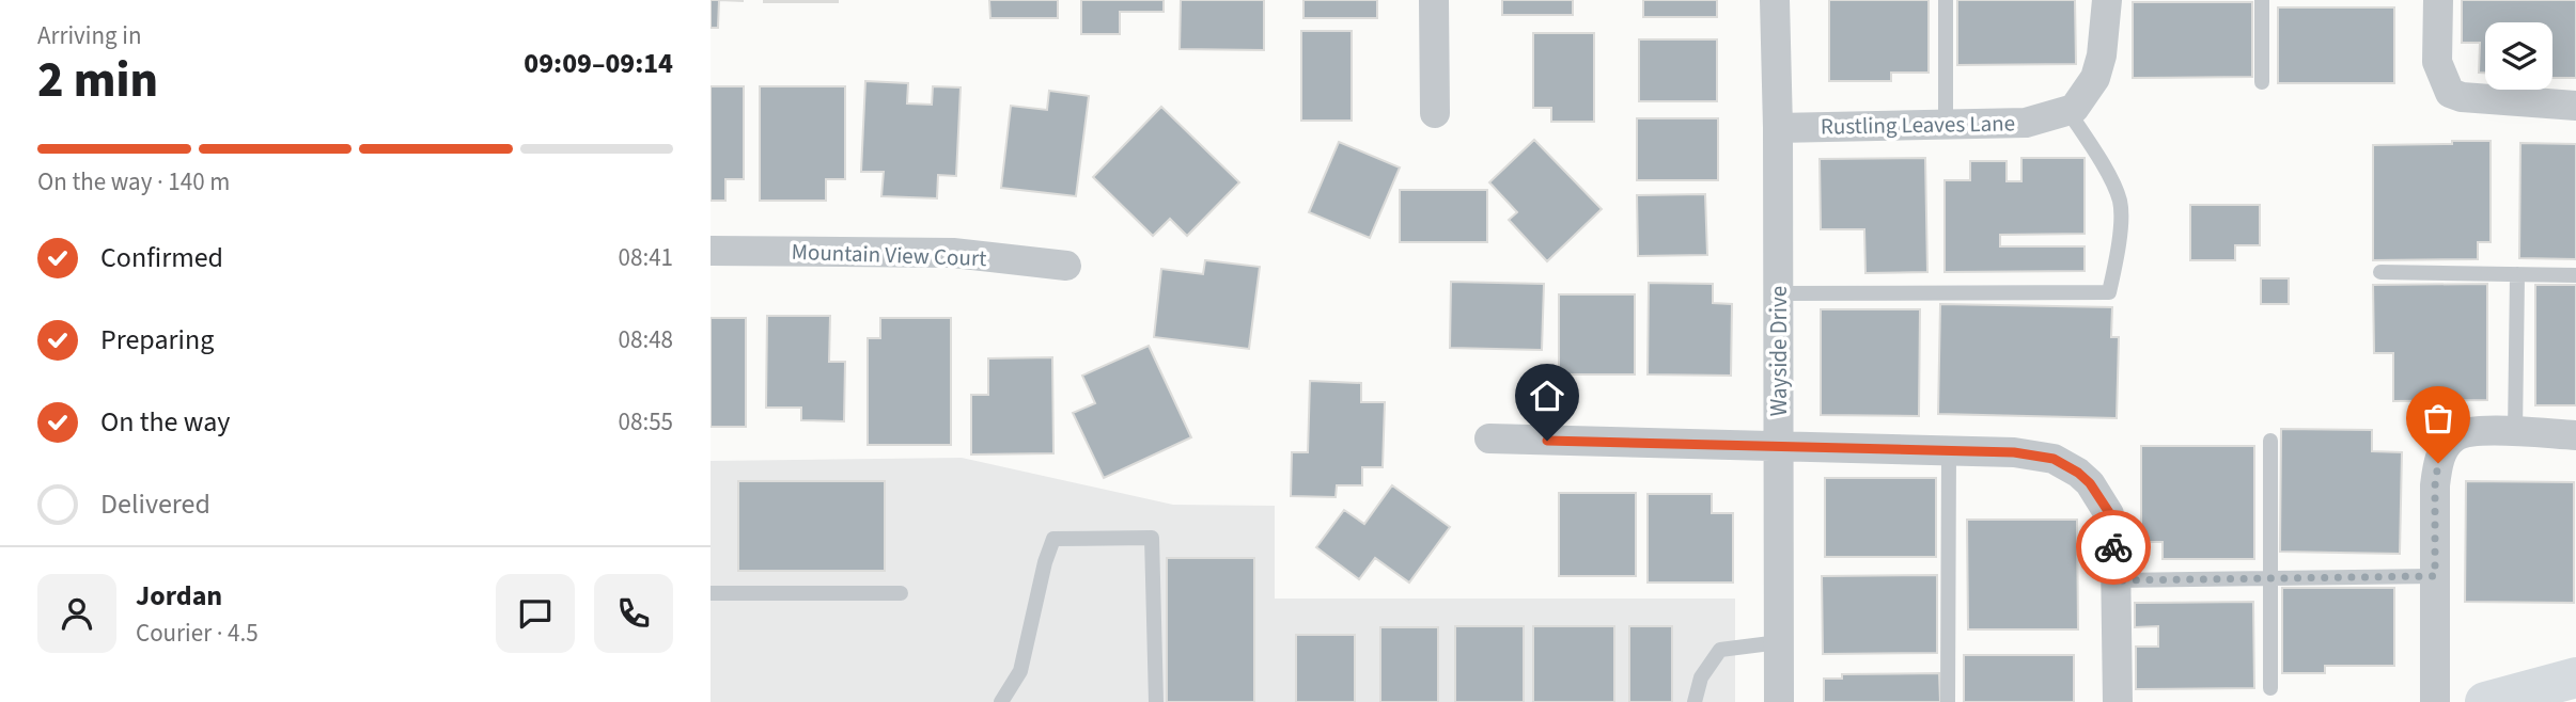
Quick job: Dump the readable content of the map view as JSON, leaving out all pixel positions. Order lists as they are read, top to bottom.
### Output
{
  "streets": {
    "street": ["Rustling Leaves Lane", "Mountain View Court", "Wayside Drive"]
  },
  "crossings": [
    ["Rustling Leaves Lane", "Wayside Drive"]
  ],
  "page": {
    "heading": ["2 min", "Arriving in", "09:09–09:14"],
    "panel": ["Jordan", "Courier · 4.5"],
    "bar": "On the way · 140 m",
    "list": [
      ["Confirmed", "08:41"],
      ["Preparing", "08:48"],
      ["On the way", "08:55"],
      "Delivered"
    ]
  }
}
